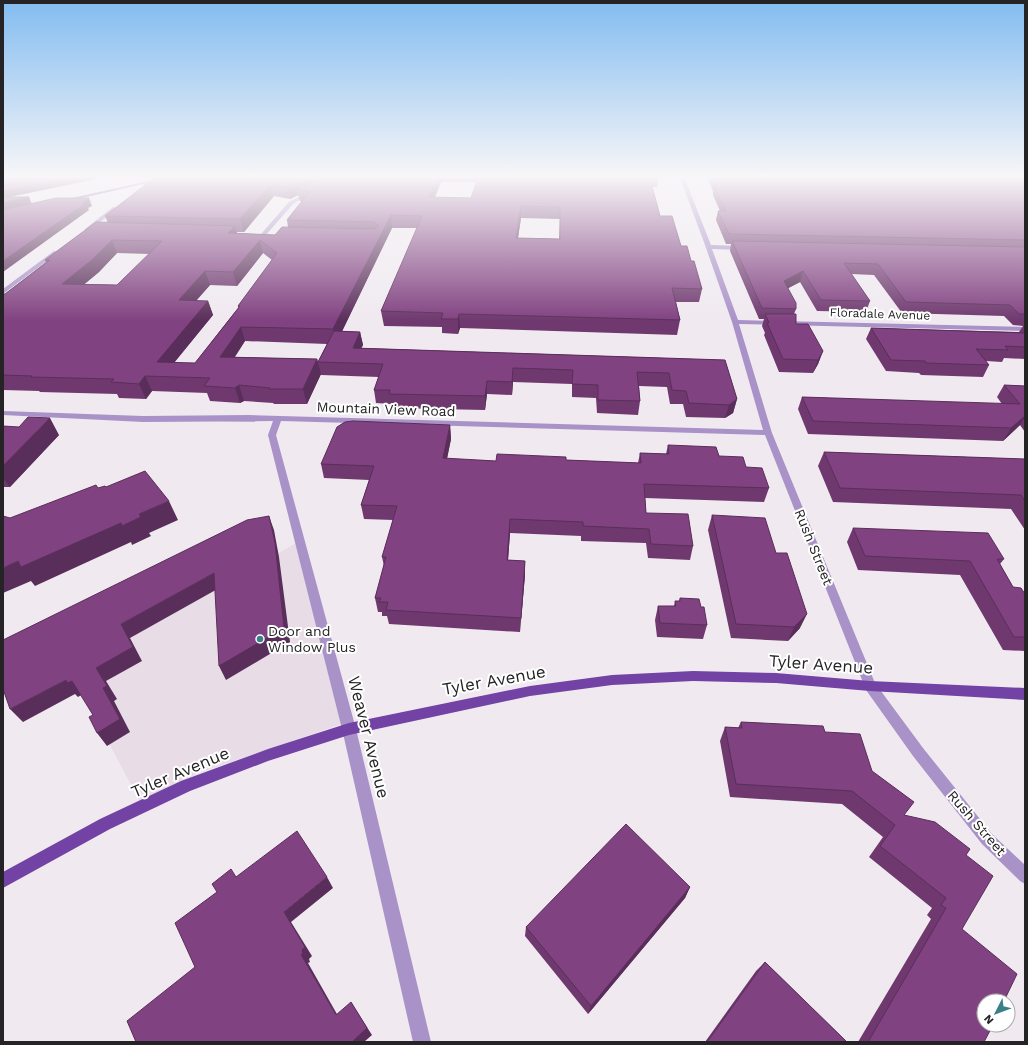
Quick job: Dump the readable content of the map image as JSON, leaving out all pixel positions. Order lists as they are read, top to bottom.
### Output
{
  "streets": {
    "main road": ["Tyler Avenue"],
    "street": [
      "Floradale Avenue",
      "Mountain View Road",
      "Rush Street",
      "Weaver Avenue"
    ]
  },
  "crossings": [
    ["Floradale Avenue", "Rush Street"],
    ["Mountain View Road", "Rush Street"],
    ["Mountain View Road", "Weaver Avenue"],
    ["Rush Street", "Tyler Avenue"],
    ["Tyler Avenue", "Weaver Avenue"]
  ],
  "places": ["Door and Window Plus"],
  "north": "bottom left"
}
